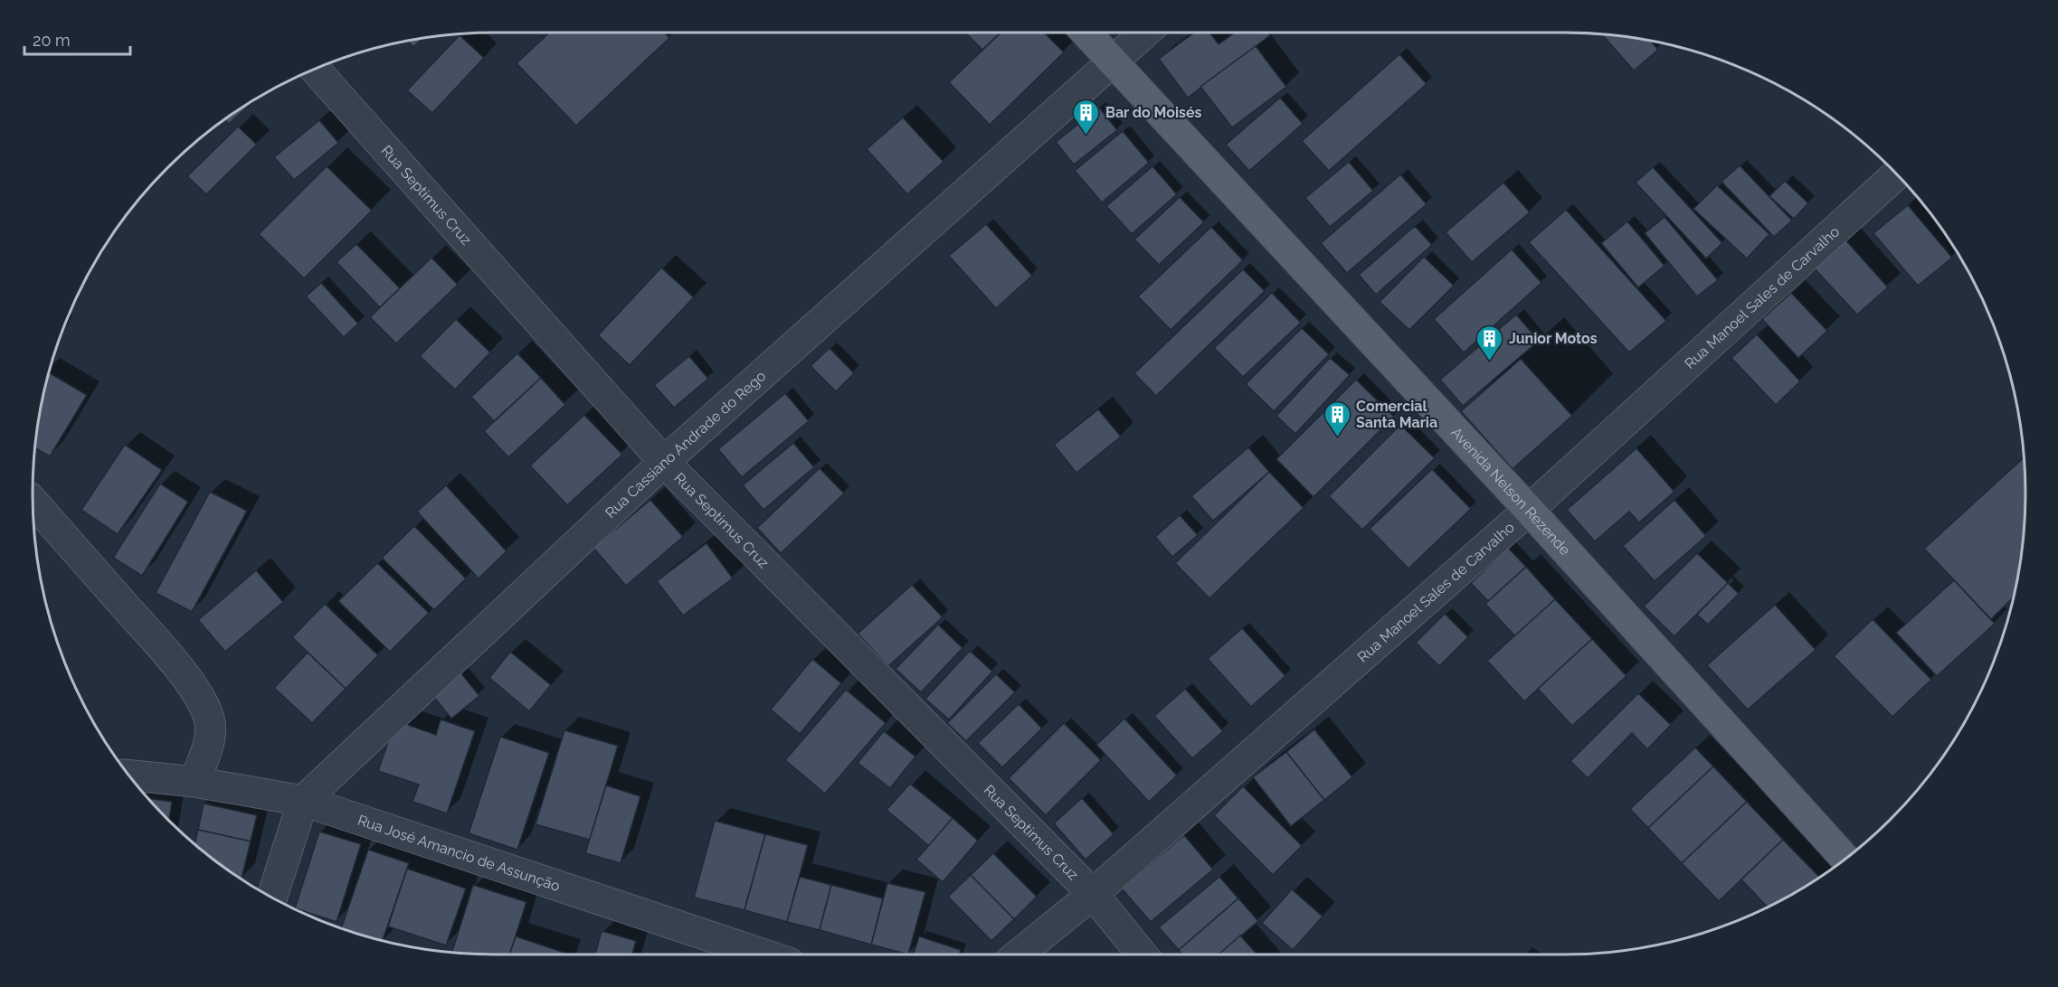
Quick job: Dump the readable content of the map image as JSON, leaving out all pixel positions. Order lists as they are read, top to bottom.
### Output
{
  "streets": {
    "main road": ["Avenida Nelson Rezende"],
    "street": [
      "Rua Septimus Cruz",
      "Rua Manoel Sales de Carvalho",
      "Rua Cassiano Andrade do Rego",
      "Rua José Amancio de Assunção"
    ]
  },
  "crossings": [
    ["Rua Septimus Cruz", "Rua Manoel Sales de Carvalho"],
    ["Rua Septimus Cruz", "Rua Cassiano Andrade do Rego"],
    ["Rua Manoel Sales de Carvalho", "Avenida Nelson Rezende"],
    ["Rua Cassiano Andrade do Rego", "Avenida Nelson Rezende"],
    ["Rua Cassiano Andrade do Rego", "Rua José Amancio de Assunção"]
  ],
  "places": {
    "building": ["Bar do Moisés", "Junior Motos", "Comercial Santa Maria"]
  },
  "scale_bar": "20 m"
}
